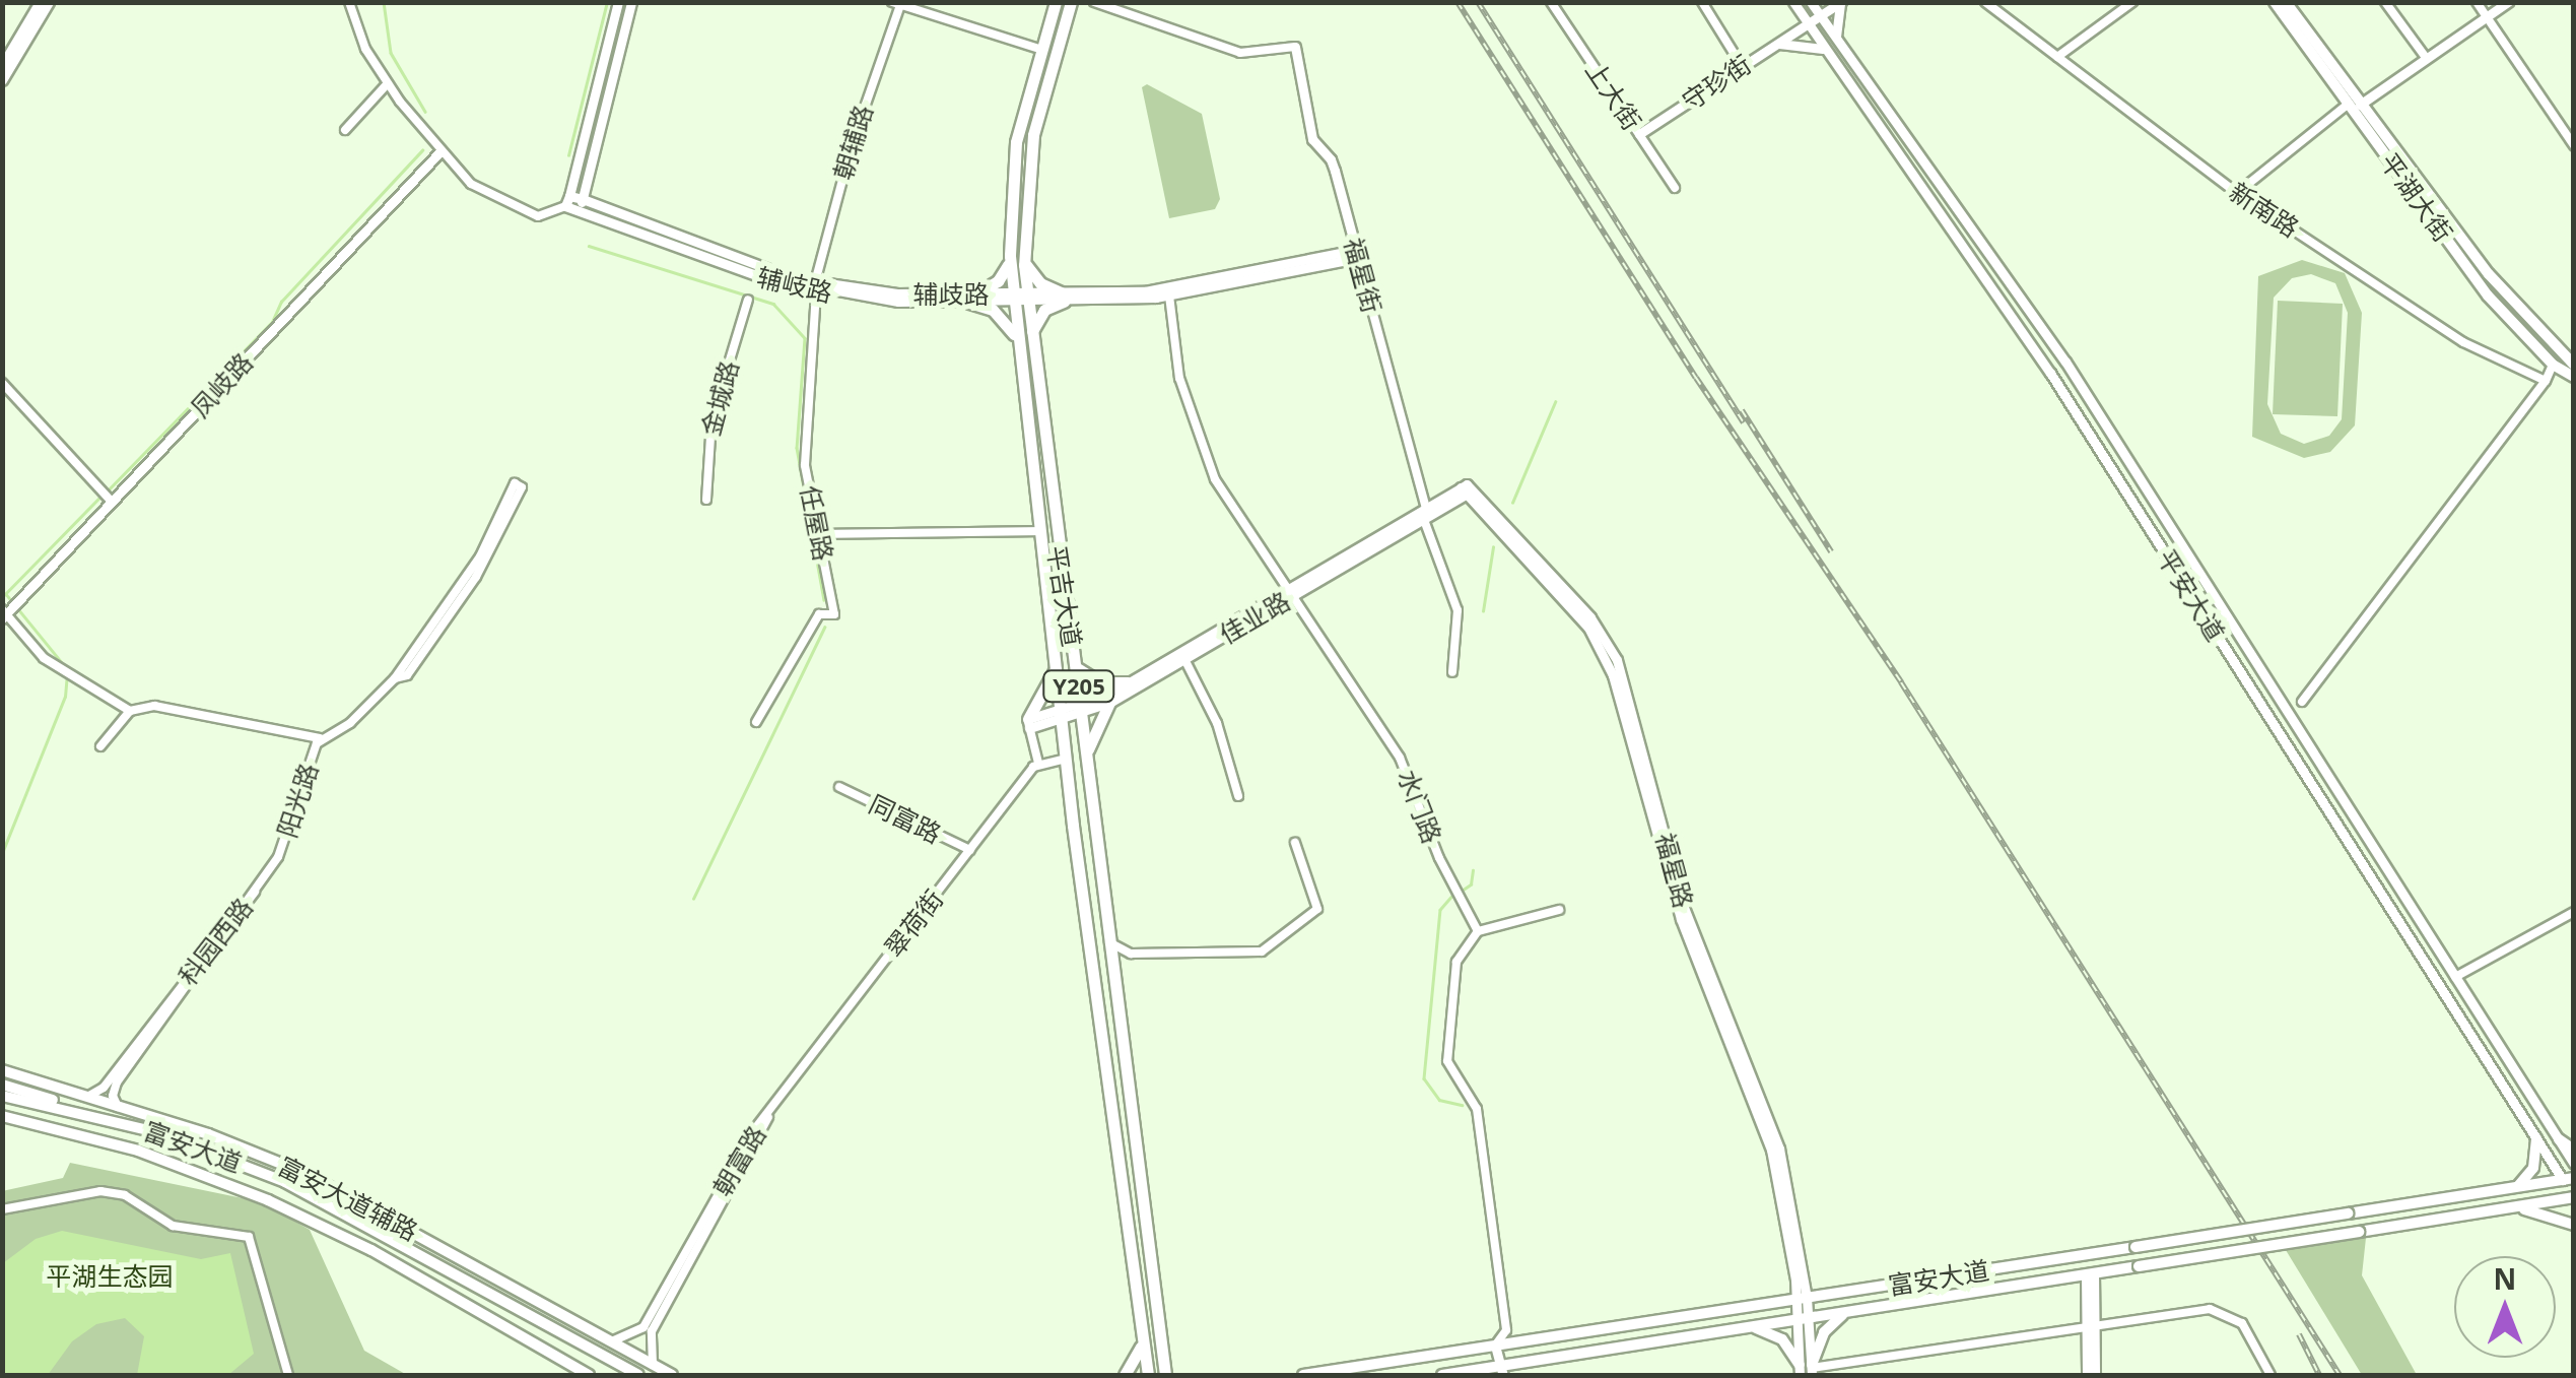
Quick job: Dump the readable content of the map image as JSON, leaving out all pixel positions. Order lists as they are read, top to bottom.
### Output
{
  "streets": {
    "main road": [
      "平湖大街",
      "平安大道",
      "平吉大道",
      "Y205",
      "富安大道",
      "富安大道辅路"
    ],
    "street": [
      "守珍街",
      "上大街",
      "朝辅路",
      "新南路",
      "福星街",
      "辅歧路",
      "凤岐路",
      "金城路",
      "任屋路",
      "佳业路",
      "阳光路",
      "水门路",
      "同富路",
      "福星路",
      "翠荷街",
      "科园西路",
      "朝富路"
    ]
  },
  "crossings": [
    ["守珍街", "上大街"],
    ["守珍街", "平安大道"],
    ["朝辅路", "辅歧路"],
    ["朝辅路", "任屋路"],
    ["福星街", "佳业路"],
    ["辅歧路", "任屋路"],
    ["辅歧路", "平吉大道"],
    ["平安大道", "富安大道"],
    ["平吉大道", "佳业路"],
    ["佳业路", "水门路"],
    ["佳业路", "福星路"],
    ["阳光路", "科园西路"],
    ["同富路", "翠荷街"],
    ["福星路", "富安大道"],
    ["翠荷街", "朝富路"],
    ["科园西路", "富安大道辅路"],
    ["朝富路", "富安大道辅路"]
  ],
  "parks": ["平湖生态园"],
  "north": "top"
}
